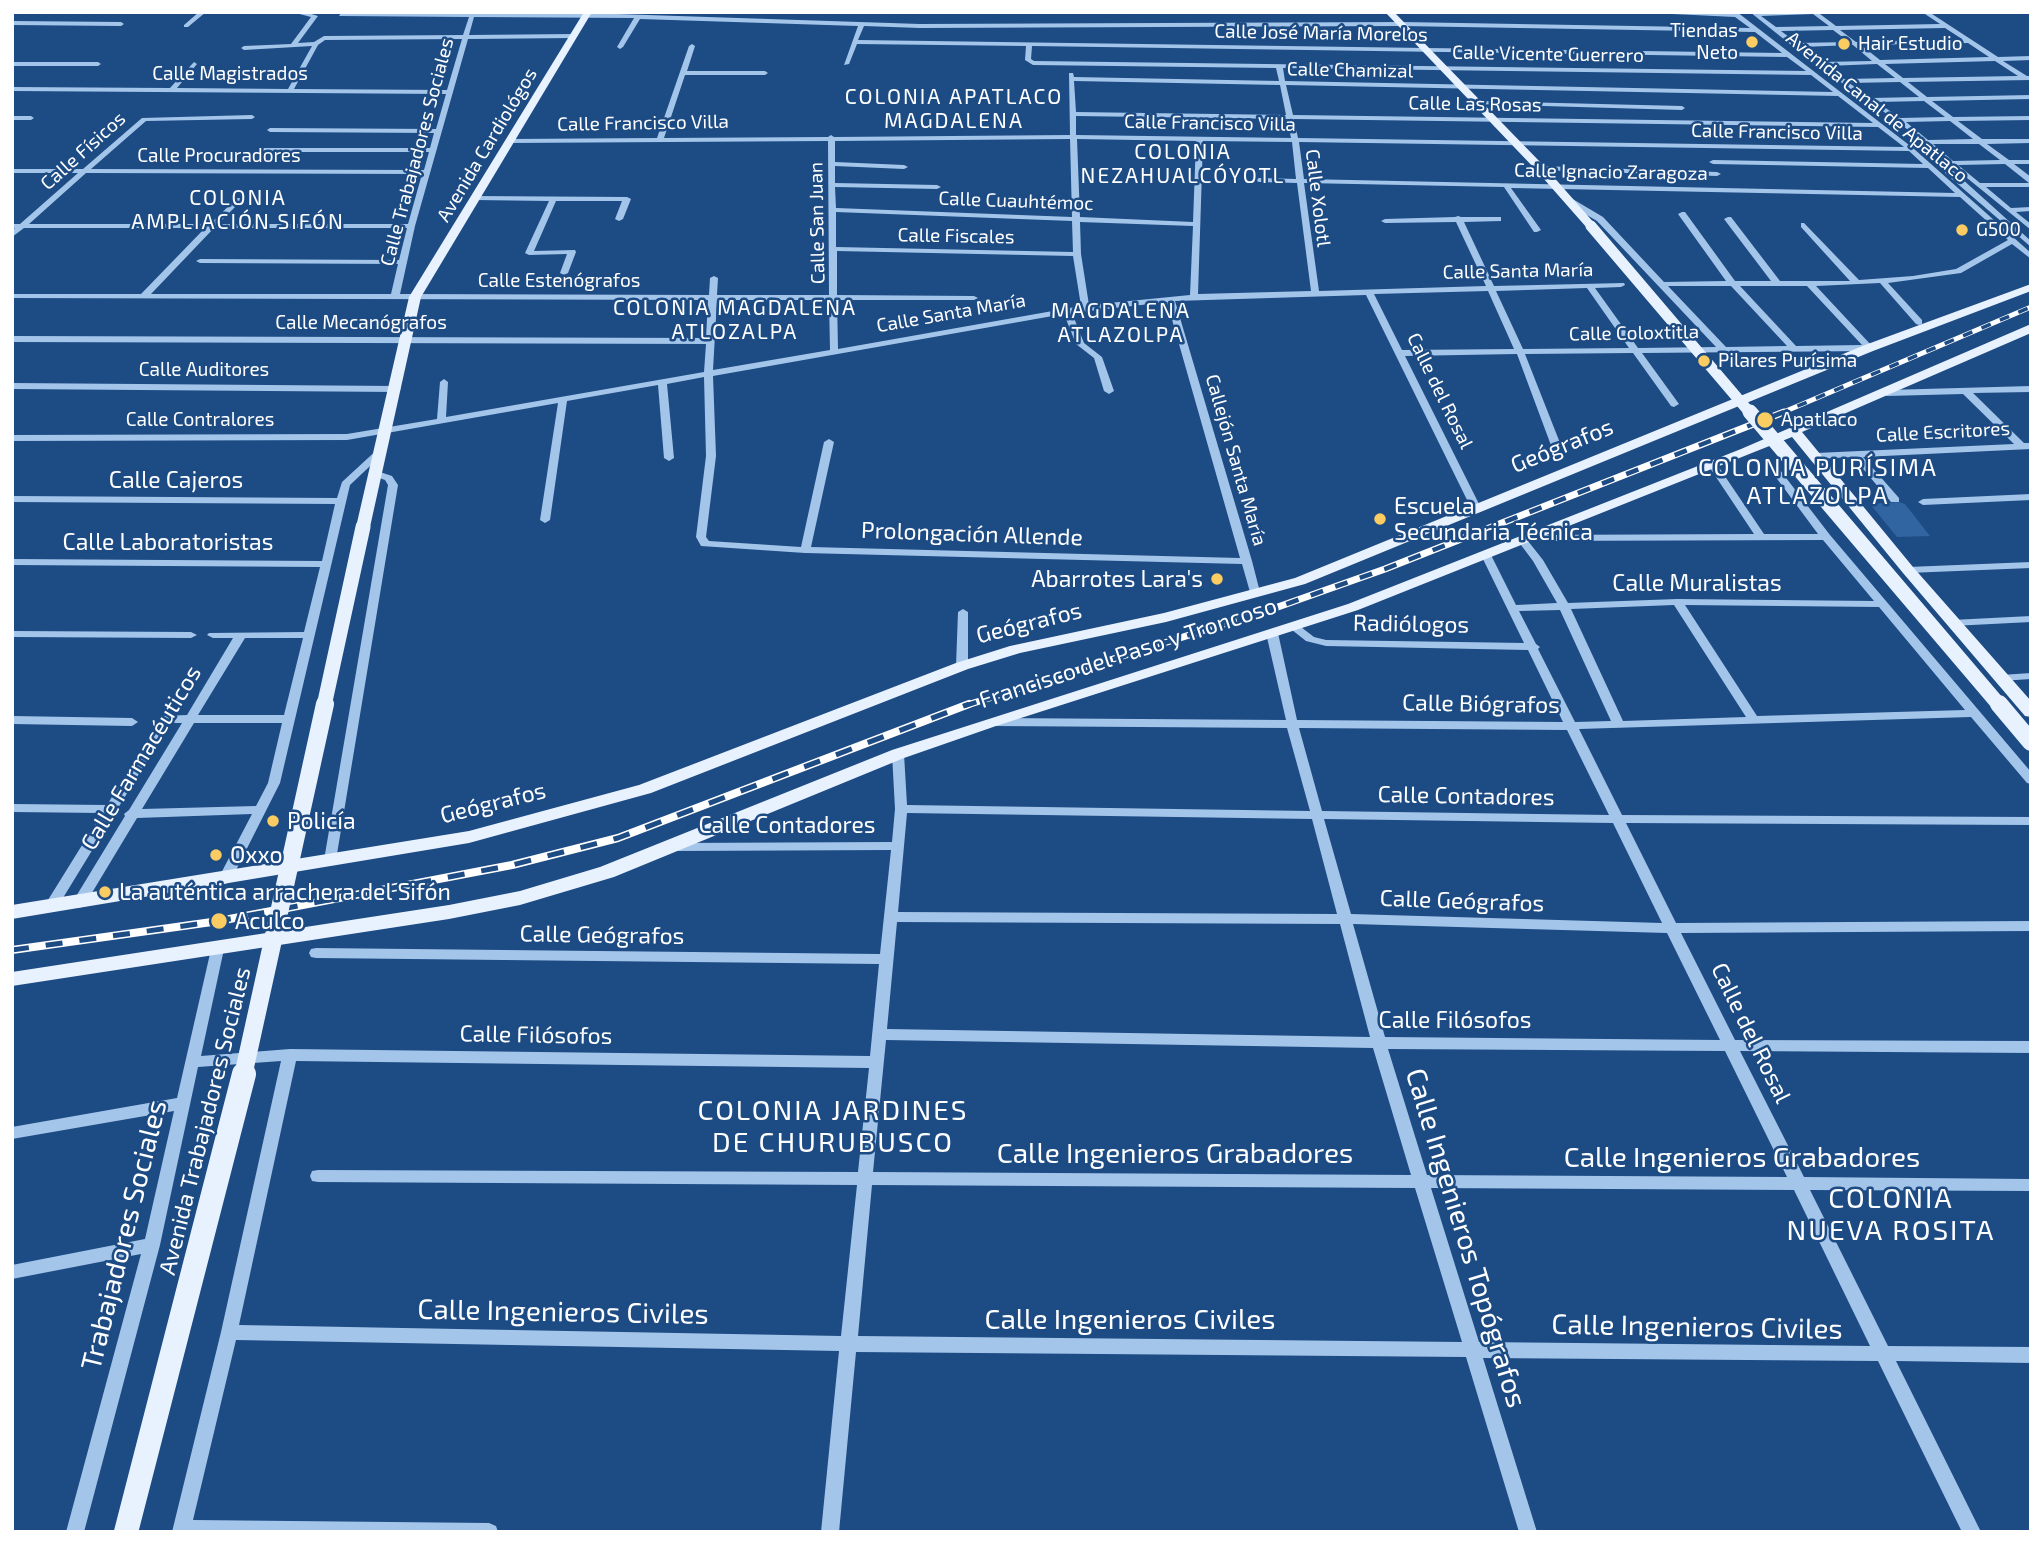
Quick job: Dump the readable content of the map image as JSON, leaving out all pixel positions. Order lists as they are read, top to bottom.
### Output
{
  "streets": {
    "main road": [
      "Avenida Cardiológos",
      "Geógrafos",
      "Francisco del Paso y Troncoso",
      "Avenida Trabajadores Sociales"
    ],
    "street": [
      "Calle José María Morelos",
      "Calle Vicente Guerrero",
      "Calle Chamizal",
      "Calle Magistrados",
      "Calle Las Rosas",
      "Avenida Canal de Apatlaco",
      "Calle Francisco Villa",
      "Calle Físicos",
      "Calle Trabajadores Sociales",
      "Calle Procuradores",
      "Calle Ignacio Zaragoza",
      "Calle Xolotl",
      "Calle Cuauhtémoc",
      "Calle San Juan",
      "Calle Fiscales",
      "Calle Santa María",
      "Calle Estenógrafos",
      "Calle Mecanógrafos",
      "Calle Coloxtitla",
      "Calle Auditores",
      "Calle del Rosal",
      "Calle Contralores",
      "Calle Escritores",
      "Callejón Santa María",
      "Calle Cajeros",
      "Prolongación Allende",
      "Calle Laboratoristas",
      "Calle Muralistas",
      "Radiólogos",
      "Calle Biógrafos",
      "Calle Farmacéuticos",
      "Calle Contadores",
      "Calle Geógrafos",
      "Calle Filósofos",
      "Calle Ingenieros Grabadores",
      "Trabajadores Sociales",
      "Calle Ingenieros Topógrafos",
      "Calle Ingenieros Civiles"
    ]
  },
  "crossings": [
    ["Calle José María Morelos", "Calle Vicente Guerrero"],
    ["Calle José María Morelos", "Avenida Canal de Apatlaco"],
    ["Calle Vicente Guerrero", "Avenida Canal de Apatlaco"],
    ["Calle Vicente Guerrero", "Calle Xolotl"],
    ["Calle Chamizal", "Avenida Canal de Apatlaco"],
    ["Calle Chamizal", "Calle Xolotl"],
    ["Calle Magistrados", "Calle Trabajadores Sociales"],
    ["Calle Las Rosas", "Avenida Canal de Apatlaco"],
    ["Calle Las Rosas", "Calle Xolotl"],
    ["Avenida Canal de Apatlaco", "Calle Francisco Villa"],
    ["Avenida Canal de Apatlaco", "Calle Ignacio Zaragoza"],
    ["Calle Francisco Villa", "Avenida Cardiológos"],
    ["Calle Francisco Villa", "Calle Xolotl"],
    ["Calle Francisco Villa", "Calle San Juan"],
    ["Avenida Cardiológos", "Calle Estenógrafos"],
    ["Avenida Cardiológos", "Avenida Trabajadores Sociales"],
    ["Calle Físicos", "Calle Procuradores"],
    ["Calle Trabajadores Sociales", "Calle Procuradores"],
    ["Calle Trabajadores Sociales", "Calle Estenógrafos"],
    ["Calle Ignacio Zaragoza", "Calle Xolotl"],
    ["Calle Xolotl", "Calle Santa María"],
    ["Calle Cuauhtémoc", "Calle San Juan"],
    ["Calle San Juan", "Calle Fiscales"],
    ["Calle San Juan", "Calle Santa María"],
    ["Calle San Juan", "Calle Estenógrafos"],
    ["Calle Santa María", "Calle del Rosal"],
    ["Calle Santa María", "Calle Contralores"],
    ["Calle Santa María", "Callejón Santa María"],
    ["Calle Santa María", "Prolongación Allende"],
    ["Calle Santa María", "Avenida Trabajadores Sociales"],
    ["Calle Estenógrafos", "Avenida Trabajadores Sociales"],
    ["Calle Mecanógrafos", "Avenida Trabajadores Sociales"],
    ["Calle Coloxtitla", "Calle del Rosal"],
    ["Calle Coloxtitla", "Geógrafos"],
    ["Calle Auditores", "Avenida Trabajadores Sociales"],
    ["Calle del Rosal", "Geógrafos"],
    ["Calle del Rosal", "Calle Muralistas"],
    ["Calle del Rosal", "Radiólogos"],
    ["Calle del Rosal", "Francisco del Paso y Troncoso"],
    ["Calle del Rosal", "Calle Biógrafos"],
    ["Calle del Rosal", "Calle Contadores"],
    ["Calle del Rosal", "Calle Geógrafos"],
    ["Calle del Rosal", "Calle Filósofos"],
    ["Calle del Rosal", "Calle Ingenieros Grabadores"],
    ["Calle del Rosal", "Calle Ingenieros Civiles"],
    ["Calle Contralores", "Avenida Trabajadores Sociales"],
    ["Geógrafos", "Callejón Santa María"],
    ["Geógrafos", "Calle Farmacéuticos"],
    ["Callejón Santa María", "Prolongación Allende"],
    ["Radiólogos", "Francisco del Paso y Troncoso"],
    ["Francisco del Paso y Troncoso", "Calle Biógrafos"],
    ["Francisco del Paso y Troncoso", "Calle Contadores"],
    ["Francisco del Paso y Troncoso", "Trabajadores Sociales"],
    ["Francisco del Paso y Troncoso", "Calle Ingenieros Topógrafos"],
    ["Calle Biógrafos", "Calle Ingenieros Topógrafos"],
    ["Calle Contadores", "Calle Ingenieros Topógrafos"],
    ["Calle Geógrafos", "Calle Ingenieros Topógrafos"],
    ["Calle Filósofos", "Trabajadores Sociales"],
    ["Calle Filósofos", "Calle Ingenieros Topógrafos"],
    ["Calle Ingenieros Grabadores", "Calle Ingenieros Topógrafos"],
    ["Calle Ingenieros Topógrafos", "Calle Ingenieros Civiles"]
  ],
  "districts": [
    "COLONIA APATLACO MAGDALENA",
    "COLONIA NEZAHUALCÓYOTL",
    "COLONIA AMPLIACIÓN SIFÓN",
    "COLONIA MAGDALENA ATLOZALPA",
    "MAGDALENA ATLAZOLPA",
    "COLONIA PURÍSIMA ATLAZOLPA",
    "COLONIA JARDINES DE CHURUBUSCO",
    "COLONIA NUEVA ROSITA"
  ],
  "places": [
    "Tiendas Neto",
    "Hair Estudio",
    "G500",
    "Pilares Purísima",
    "Apatlaco",
    "Escuela Secundaria Técnica",
    "Abarrotes Lara's",
    "Policía",
    "Oxxo",
    "La auténtica arrachera del Sifón",
    "Aculco"
  ]
}
